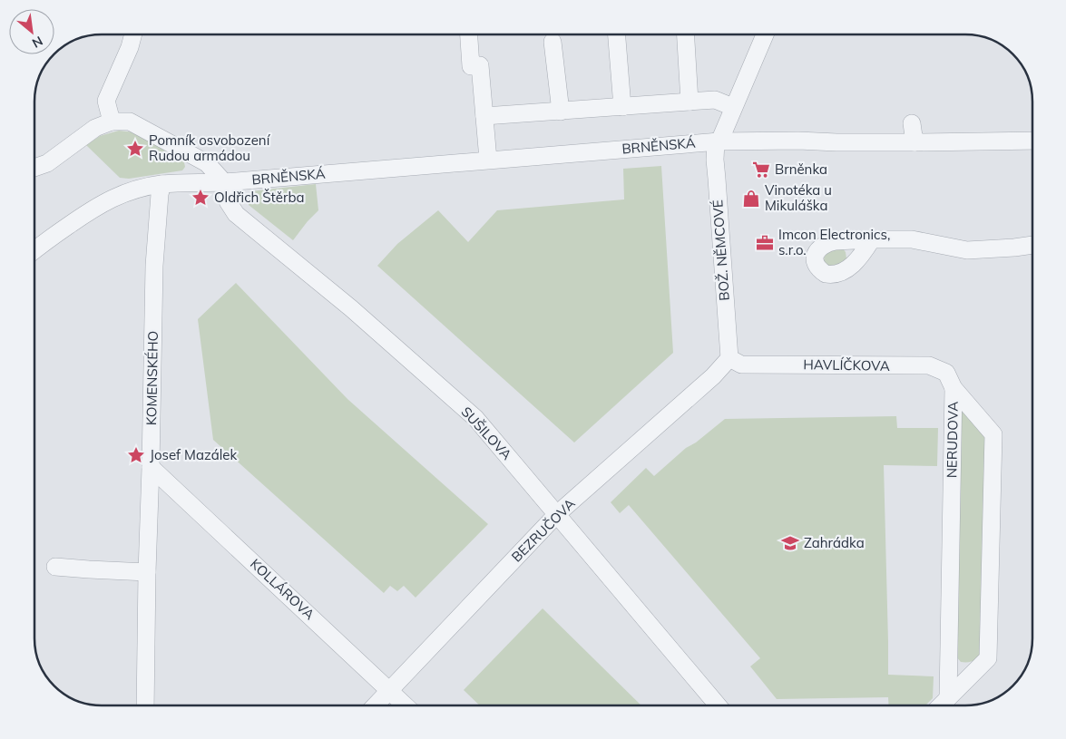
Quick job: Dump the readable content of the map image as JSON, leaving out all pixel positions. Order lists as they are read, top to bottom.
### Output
{
  "streets": {
    "street": [
      "BRNĚNSKÁ",
      "BOŽ. NĚMCOVÉ",
      "HAVLÍČKOVA",
      "KOMENSKÉHO",
      "SUŠILOVA",
      "NERUDOVA",
      "BEZRUČOVA",
      "KOLLÁROVA"
    ]
  },
  "crossings": [
    ["BRNĚNSKÁ", "BOŽ. NĚMCOVÉ"],
    ["BRNĚNSKÁ", "KOMENSKÉHO"],
    ["BRNĚNSKÁ", "SUŠILOVA"],
    ["BOŽ. NĚMCOVÉ", "HAVLÍČKOVA"],
    ["BOŽ. NĚMCOVÉ", "BEZRUČOVA"],
    ["HAVLÍČKOVA", "NERUDOVA"],
    ["HAVLÍČKOVA", "BEZRUČOVA"],
    ["KOMENSKÉHO", "KOLLÁROVA"],
    ["SUŠILOVA", "BEZRUČOVA"],
    ["BEZRUČOVA", "KOLLÁROVA"]
  ],
  "places": {
    "place": ["Pomník osvobození Rudou armádou", "Oldřich Štěrba", "Josef Mazálek"],
    "supermarket": ["Brněnka"],
    "shop": ["Vinotéka u Mikuláška"],
    "office": ["Imcon Electronics, s.r.o."],
    "school or university": ["Zahrádka"]
  },
  "north": "bottom right"
}
